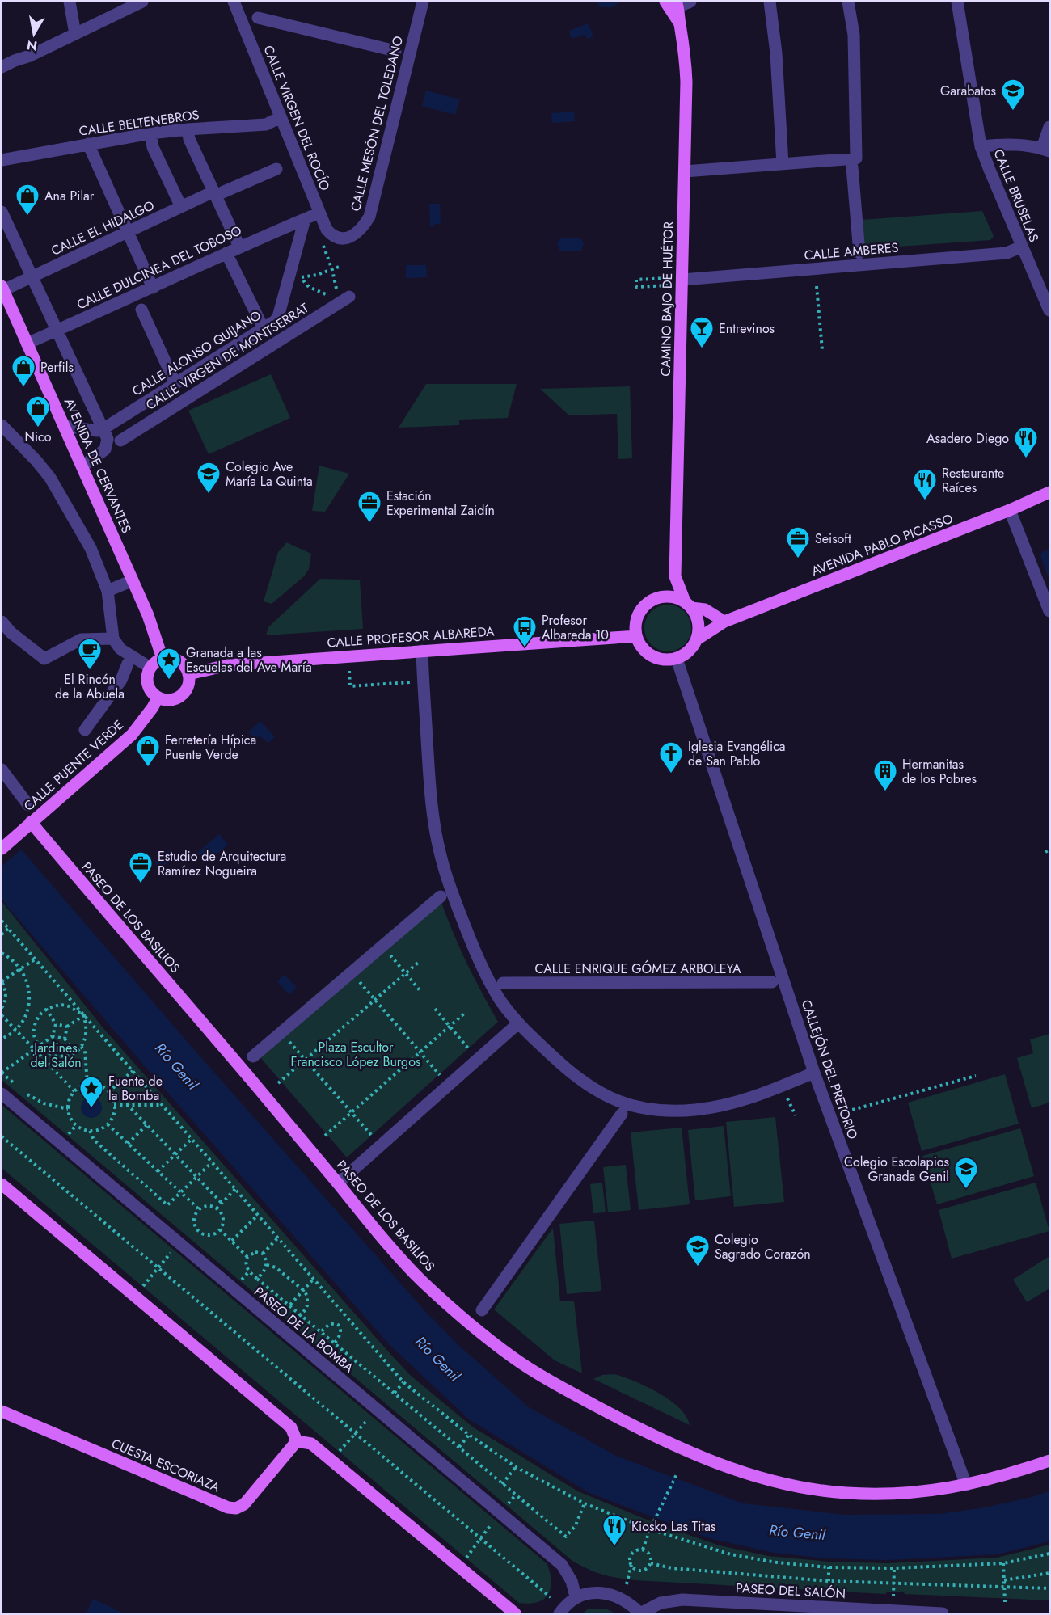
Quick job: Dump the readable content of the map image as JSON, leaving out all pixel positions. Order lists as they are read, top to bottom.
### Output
{
  "streets": {
    "main road": [
      "CAMINO BAJO DE HUÉTOR",
      "AVENIDA DE CERVANTES",
      "AVENIDA PABLO PICASSO",
      "CALLE PROFESOR ALBAREDA",
      "CALLE PUENTE VERDE",
      "PASEO DE LOS BASILIOS",
      "CUESTA ESCORIAZA"
    ],
    "street": [
      "CALLE VIRGEN DEL ROCÍO",
      "CALLE BELTENEBROS",
      "CALLE MESÓN DEL TOLEDANO",
      "CALLE BRUSELAS",
      "CALLE EL HIDALGO",
      "CALLE AMBERES",
      "CALLE DULCINEA DEL TOBOSO",
      "CALLE ALONSO QUIJANO",
      "CALLE VIRGEN DE MONTSERRAT",
      "CALLE ENRIQUE GÓMEZ ARBOLEYA",
      "CALLEJÓN DEL PRETORIO",
      "PASEO DE LA BOMBA",
      "PASEO DEL SALÓN"
    ]
  },
  "crossings": [
    ["CALLE VIRGEN DEL ROCÍO", "CALLE BELTENEBROS"],
    ["CALLE VIRGEN DEL ROCÍO", "CALLE MESÓN DEL TOLEDANO"],
    ["CALLE BRUSELAS", "CALLE AMBERES"],
    ["CALLE EL HIDALGO", "AVENIDA DE CERVANTES"],
    ["CALLE AMBERES", "CAMINO BAJO DE HUÉTOR"],
    ["CALLE DULCINEA DEL TOBOSO", "CALLE ALONSO QUIJANO"],
    ["CALLE DULCINEA DEL TOBOSO", "AVENIDA DE CERVANTES"],
    ["CAMINO BAJO DE HUÉTOR", "AVENIDA PABLO PICASSO"],
    ["CAMINO BAJO DE HUÉTOR", "CALLE PROFESOR ALBAREDA"],
    ["CAMINO BAJO DE HUÉTOR", "CALLEJÓN DEL PRETORIO"],
    ["CALLE ALONSO QUIJANO", "AVENIDA DE CERVANTES"],
    ["AVENIDA DE CERVANTES", "CALLE PROFESOR ALBAREDA"],
    ["AVENIDA DE CERVANTES", "CALLE PUENTE VERDE"],
    ["AVENIDA PABLO PICASSO", "CALLE PROFESOR ALBAREDA"],
    ["AVENIDA PABLO PICASSO", "CALLEJÓN DEL PRETORIO"],
    ["CALLE PROFESOR ALBAREDA", "CALLE PUENTE VERDE"],
    ["CALLE PROFESOR ALBAREDA", "CALLEJÓN DEL PRETORIO"],
    ["CALLE PUENTE VERDE", "PASEO DE LOS BASILIOS"],
    ["PASEO DE LOS BASILIOS", "CALLEJÓN DEL PRETORIO"],
    ["PASEO DE LA BOMBA", "PASEO DEL SALÓN"]
  ],
  "water": ["Río Genil"],
  "parks": ["Plaza Escultor Francisco López Burgos", "Jardines del Salón"],
  "places": {
    "school or university": [
      "Garabatos",
      "Colegio Ave María La Quinta",
      "Colegio Escolapios Granada Genil",
      "Colegio Sagrado Corazón"
    ],
    "shop": [
      "Ana Pilar",
      "Perfils",
      "Nico",
      "Ferretería Hípica Puente Verde"
    ],
    "bar": ["Entrevinos"],
    "restaurant": ["Asadero Diego", "Restaurante Raíces", "Kiosko Las Titas"],
    "office": ["Estación Experimental Zaidín", "Seisoft", "Estudio de Arquitectura Ramírez Nogueira"],
    "bus stop": ["Profesor Albareda 10"],
    "cafe": ["El Rincón de la Abuela"],
    "place": ["Granada a las Escuelas del Ave María", "Fuente de la Bomba"],
    "church": ["Iglesia Evangélica de San Pablo"],
    "building": ["Hermanitas de los Pobres"]
  },
  "north": "bottom"
}
